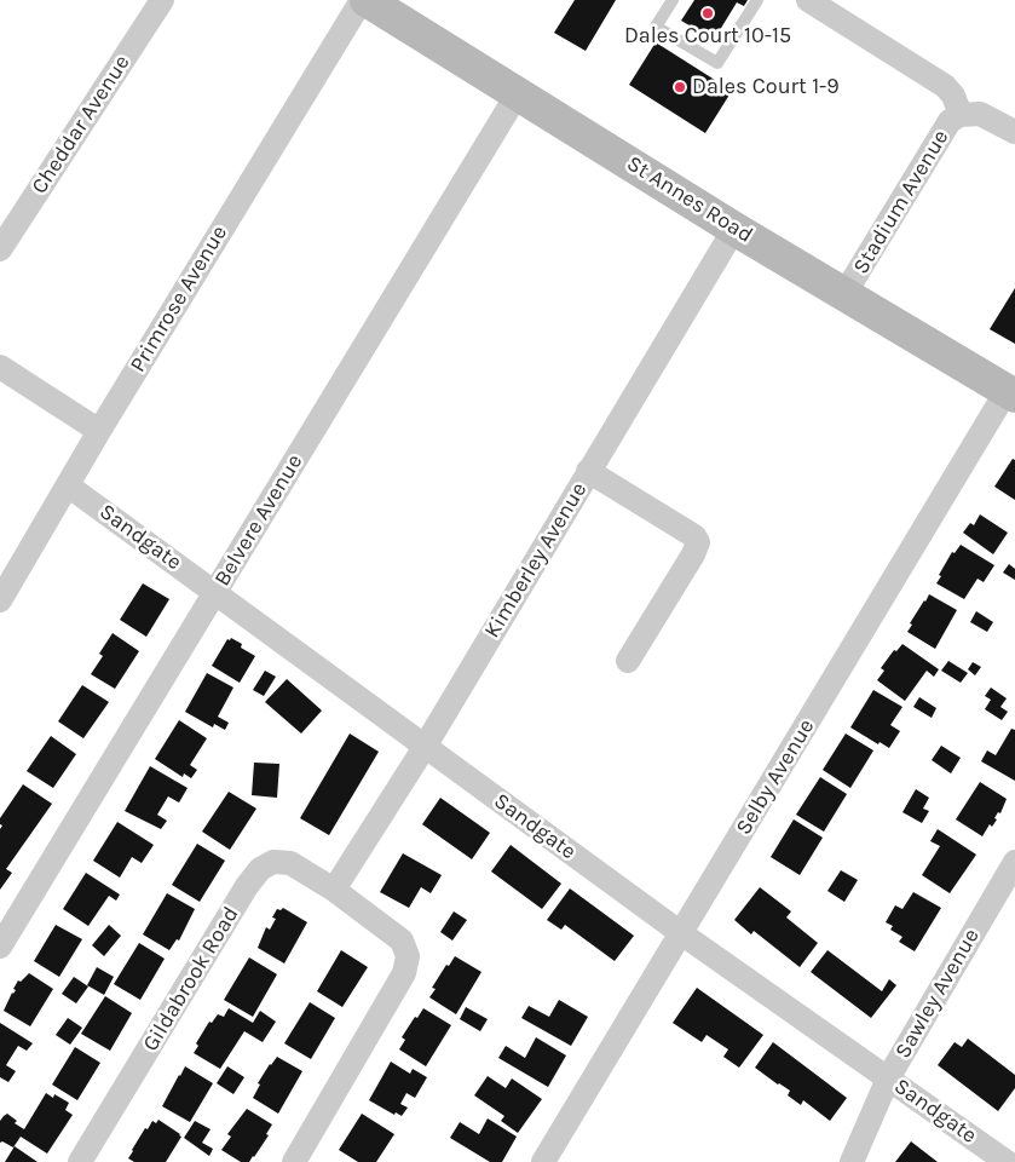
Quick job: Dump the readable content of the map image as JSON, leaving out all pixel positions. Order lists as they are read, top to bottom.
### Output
{
  "streets": {
    "street": [
      "Cheddar Avenue",
      "St Annes Road",
      "Stadium Avenue",
      "Primrose Avenue",
      "Belvere Avenue",
      "Sandgate",
      "Kimberley Avenue",
      "Selby Avenue",
      "Gildabrook Road",
      "Sawley Avenue"
    ]
  },
  "crossings": [
    ["St Annes Road", "Stadium Avenue"],
    ["St Annes Road", "Belvere Avenue"],
    ["St Annes Road", "Kimberley Avenue"],
    ["St Annes Road", "Selby Avenue"],
    ["Primrose Avenue", "Sandgate"],
    ["Belvere Avenue", "Sandgate"],
    ["Sandgate", "Kimberley Avenue"],
    ["Sandgate", "Selby Avenue"],
    ["Sandgate", "Sawley Avenue"],
    ["Kimberley Avenue", "Gildabrook Road"]
  ],
  "places": ["Dales Court 10-15", "Dales Court 1-9"]
}
